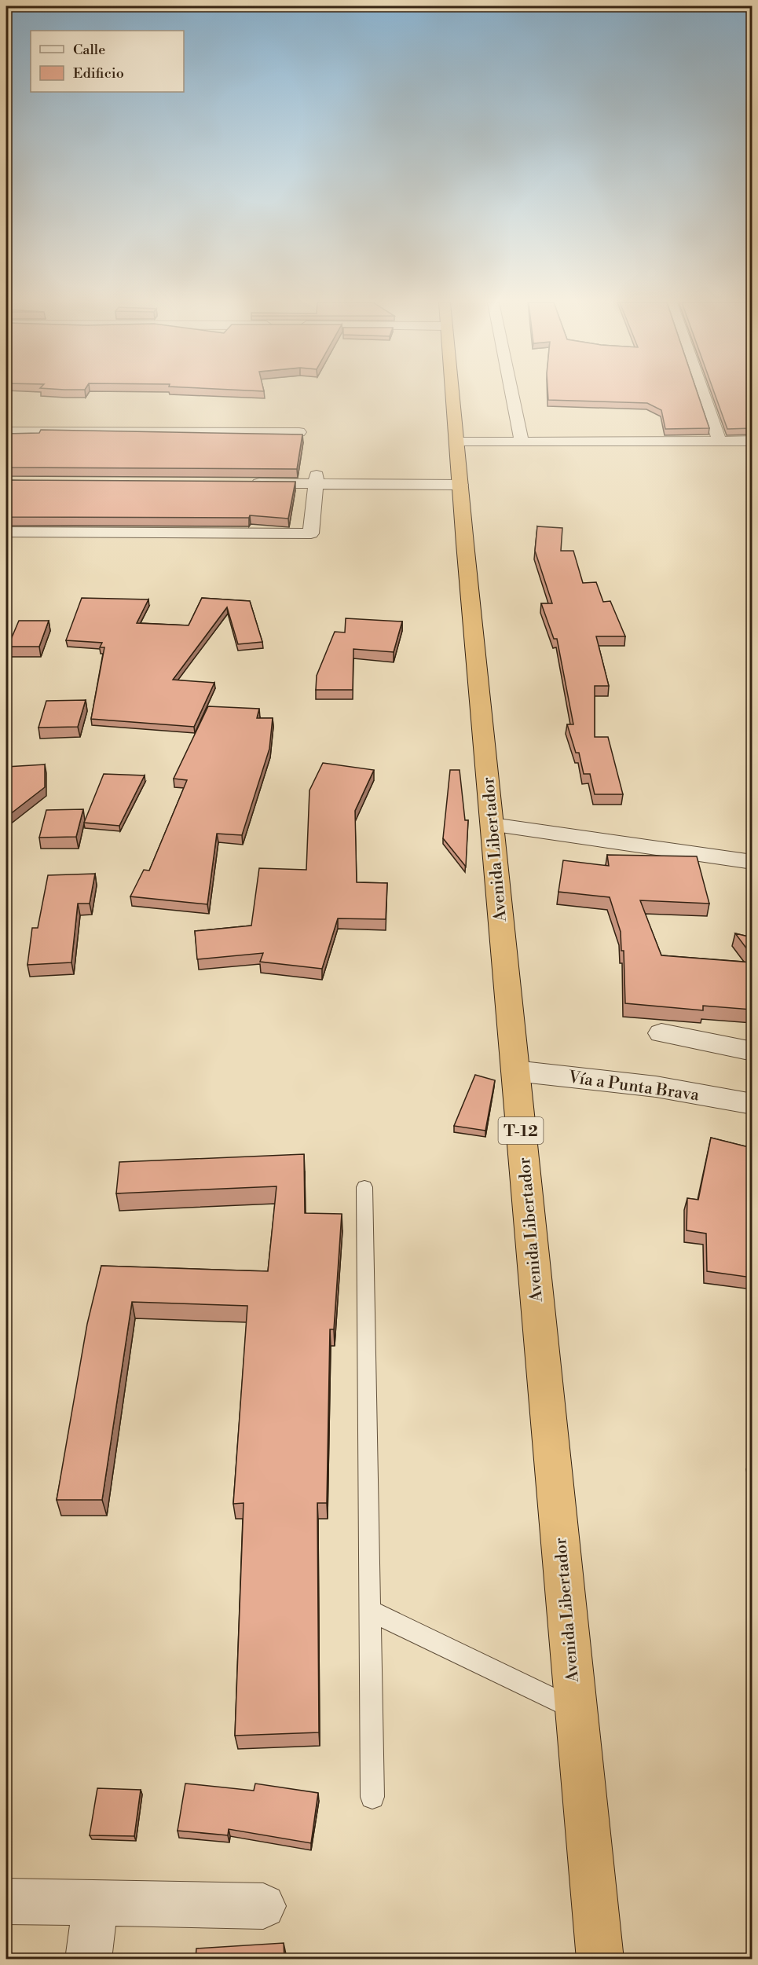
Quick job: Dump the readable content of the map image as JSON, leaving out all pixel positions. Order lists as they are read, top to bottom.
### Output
{
  "streets": {
    "highway": ["Avenida Libertador", "T-12"],
    "street": ["Vía a Punta Brava"]
  },
  "crossings": [
    ["Avenida Libertador", "Vía a Punta Brava"]
  ],
  "legend": ["Calle", "Edificio"]
}
